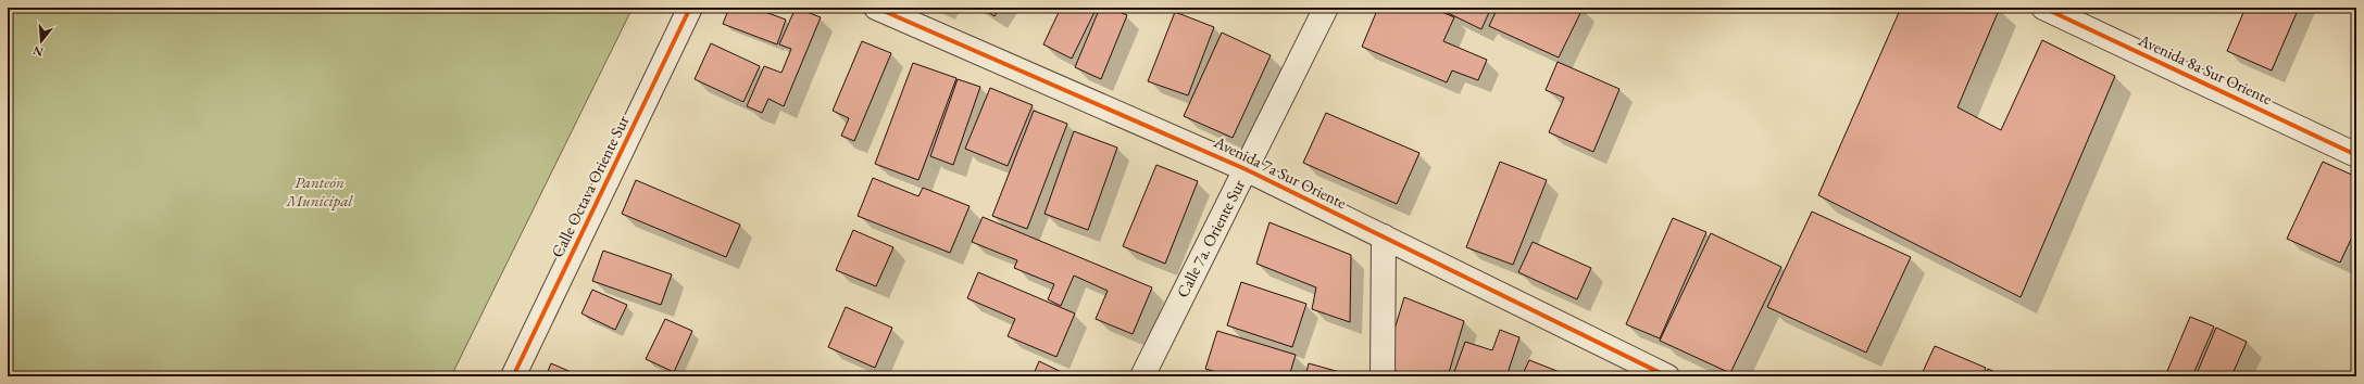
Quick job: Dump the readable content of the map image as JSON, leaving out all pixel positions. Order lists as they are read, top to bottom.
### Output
{
  "streets": {
    "street": [
      "Avenida 8a Sur Oriente",
      "Avenida 7a Sur Oriente",
      "Calle Octava Oriente Sur",
      "Calle 7a. Oriente Sur"
    ]
  },
  "crossings": [
    ["Avenida 7a Sur Oriente", "Calle 7a. Oriente Sur"]
  ],
  "parks": ["Panteón Municipal"],
  "north": "bottom"
}
